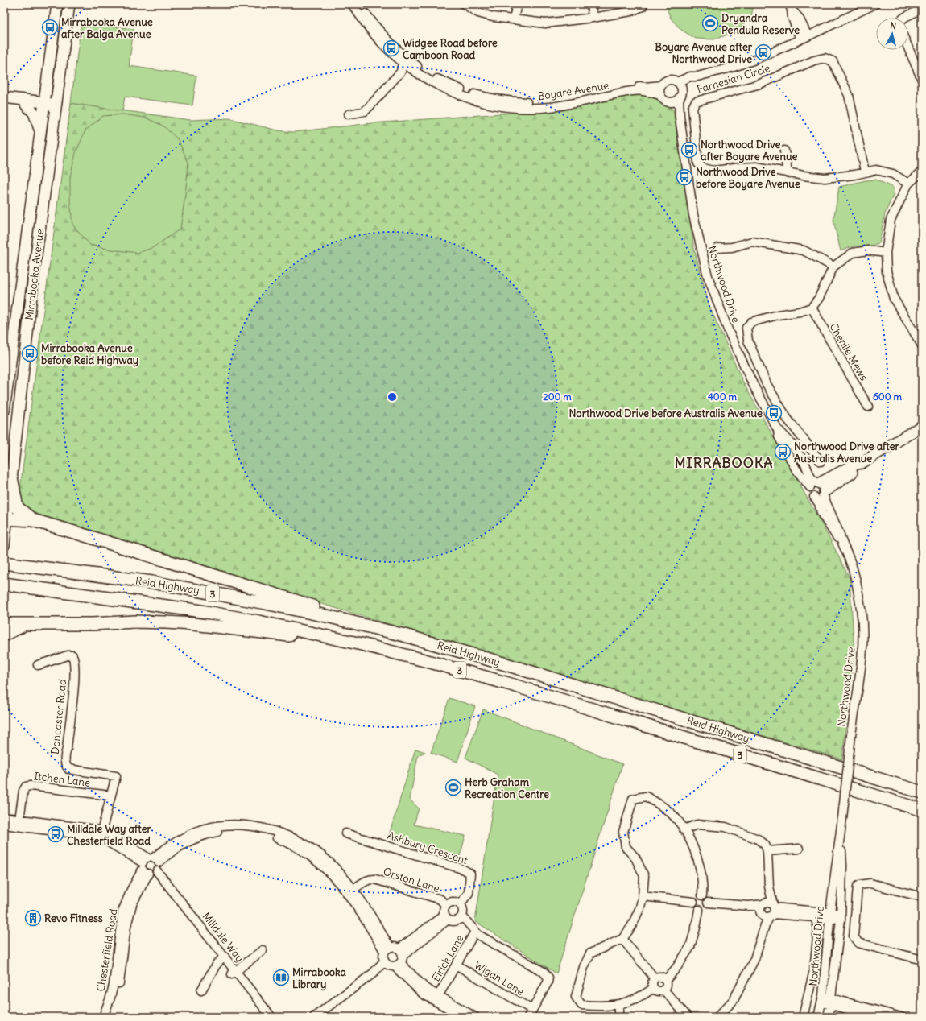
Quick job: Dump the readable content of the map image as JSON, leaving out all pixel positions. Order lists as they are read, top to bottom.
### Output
{
  "streets": {
    "highway": ["Reid Highway", "3"],
    "main road": ["Mirrabooka Avenue"],
    "street": [
      "Farnesian Circle",
      "Boyare Avenue",
      "Northwood Drive",
      "Chenile Mews",
      "Doncaster Road",
      "Itchen Lane",
      "Ashbury Crescent",
      "Orston Lane",
      "Milldale Way",
      "Chesterfield Road",
      "Elrick Lane",
      "Wigan Lane"
    ]
  },
  "crossings": [
    ["Boyare Avenue", "Northwood Drive"],
    ["Doncaster Road", "Itchen Lane"],
    ["Doncaster Road", "Milldale Way"],
    ["Itchen Lane", "Milldale Way"],
    ["Ashbury Crescent", "Orston Lane"],
    ["Orston Lane", "Chesterfield Road"],
    ["Milldale Way", "Chesterfield Road"],
    ["Elrick Lane", "Wigan Lane"]
  ],
  "districts": ["MIRRABOOKA"],
  "places": {
    "sports": ["Dryandra Pendula Reserve", "Herb Graham Recreation Centre"],
    "bus stop": [
      "Mirrabooka Avenue after Balga Avenue",
      "Widgee Road before Camboon Road",
      "Boyare Avenue after Northwood Drive",
      "Northwood Drive after Boyare Avenue",
      "Northwood Drive before Boyare Avenue",
      "Mirrabooka Avenue before Reid Highway",
      "Northwood Drive before Australis Avenue",
      "Northwood Drive after Australis Avenue",
      "Milldale Way after Chesterfield Road"
    ],
    "building": ["Revo Fitness"],
    "library": ["Mirrabooka Library"]
  },
  "north": "top",
  "rings": ["200 m", "400 m", "600 m"]
}
